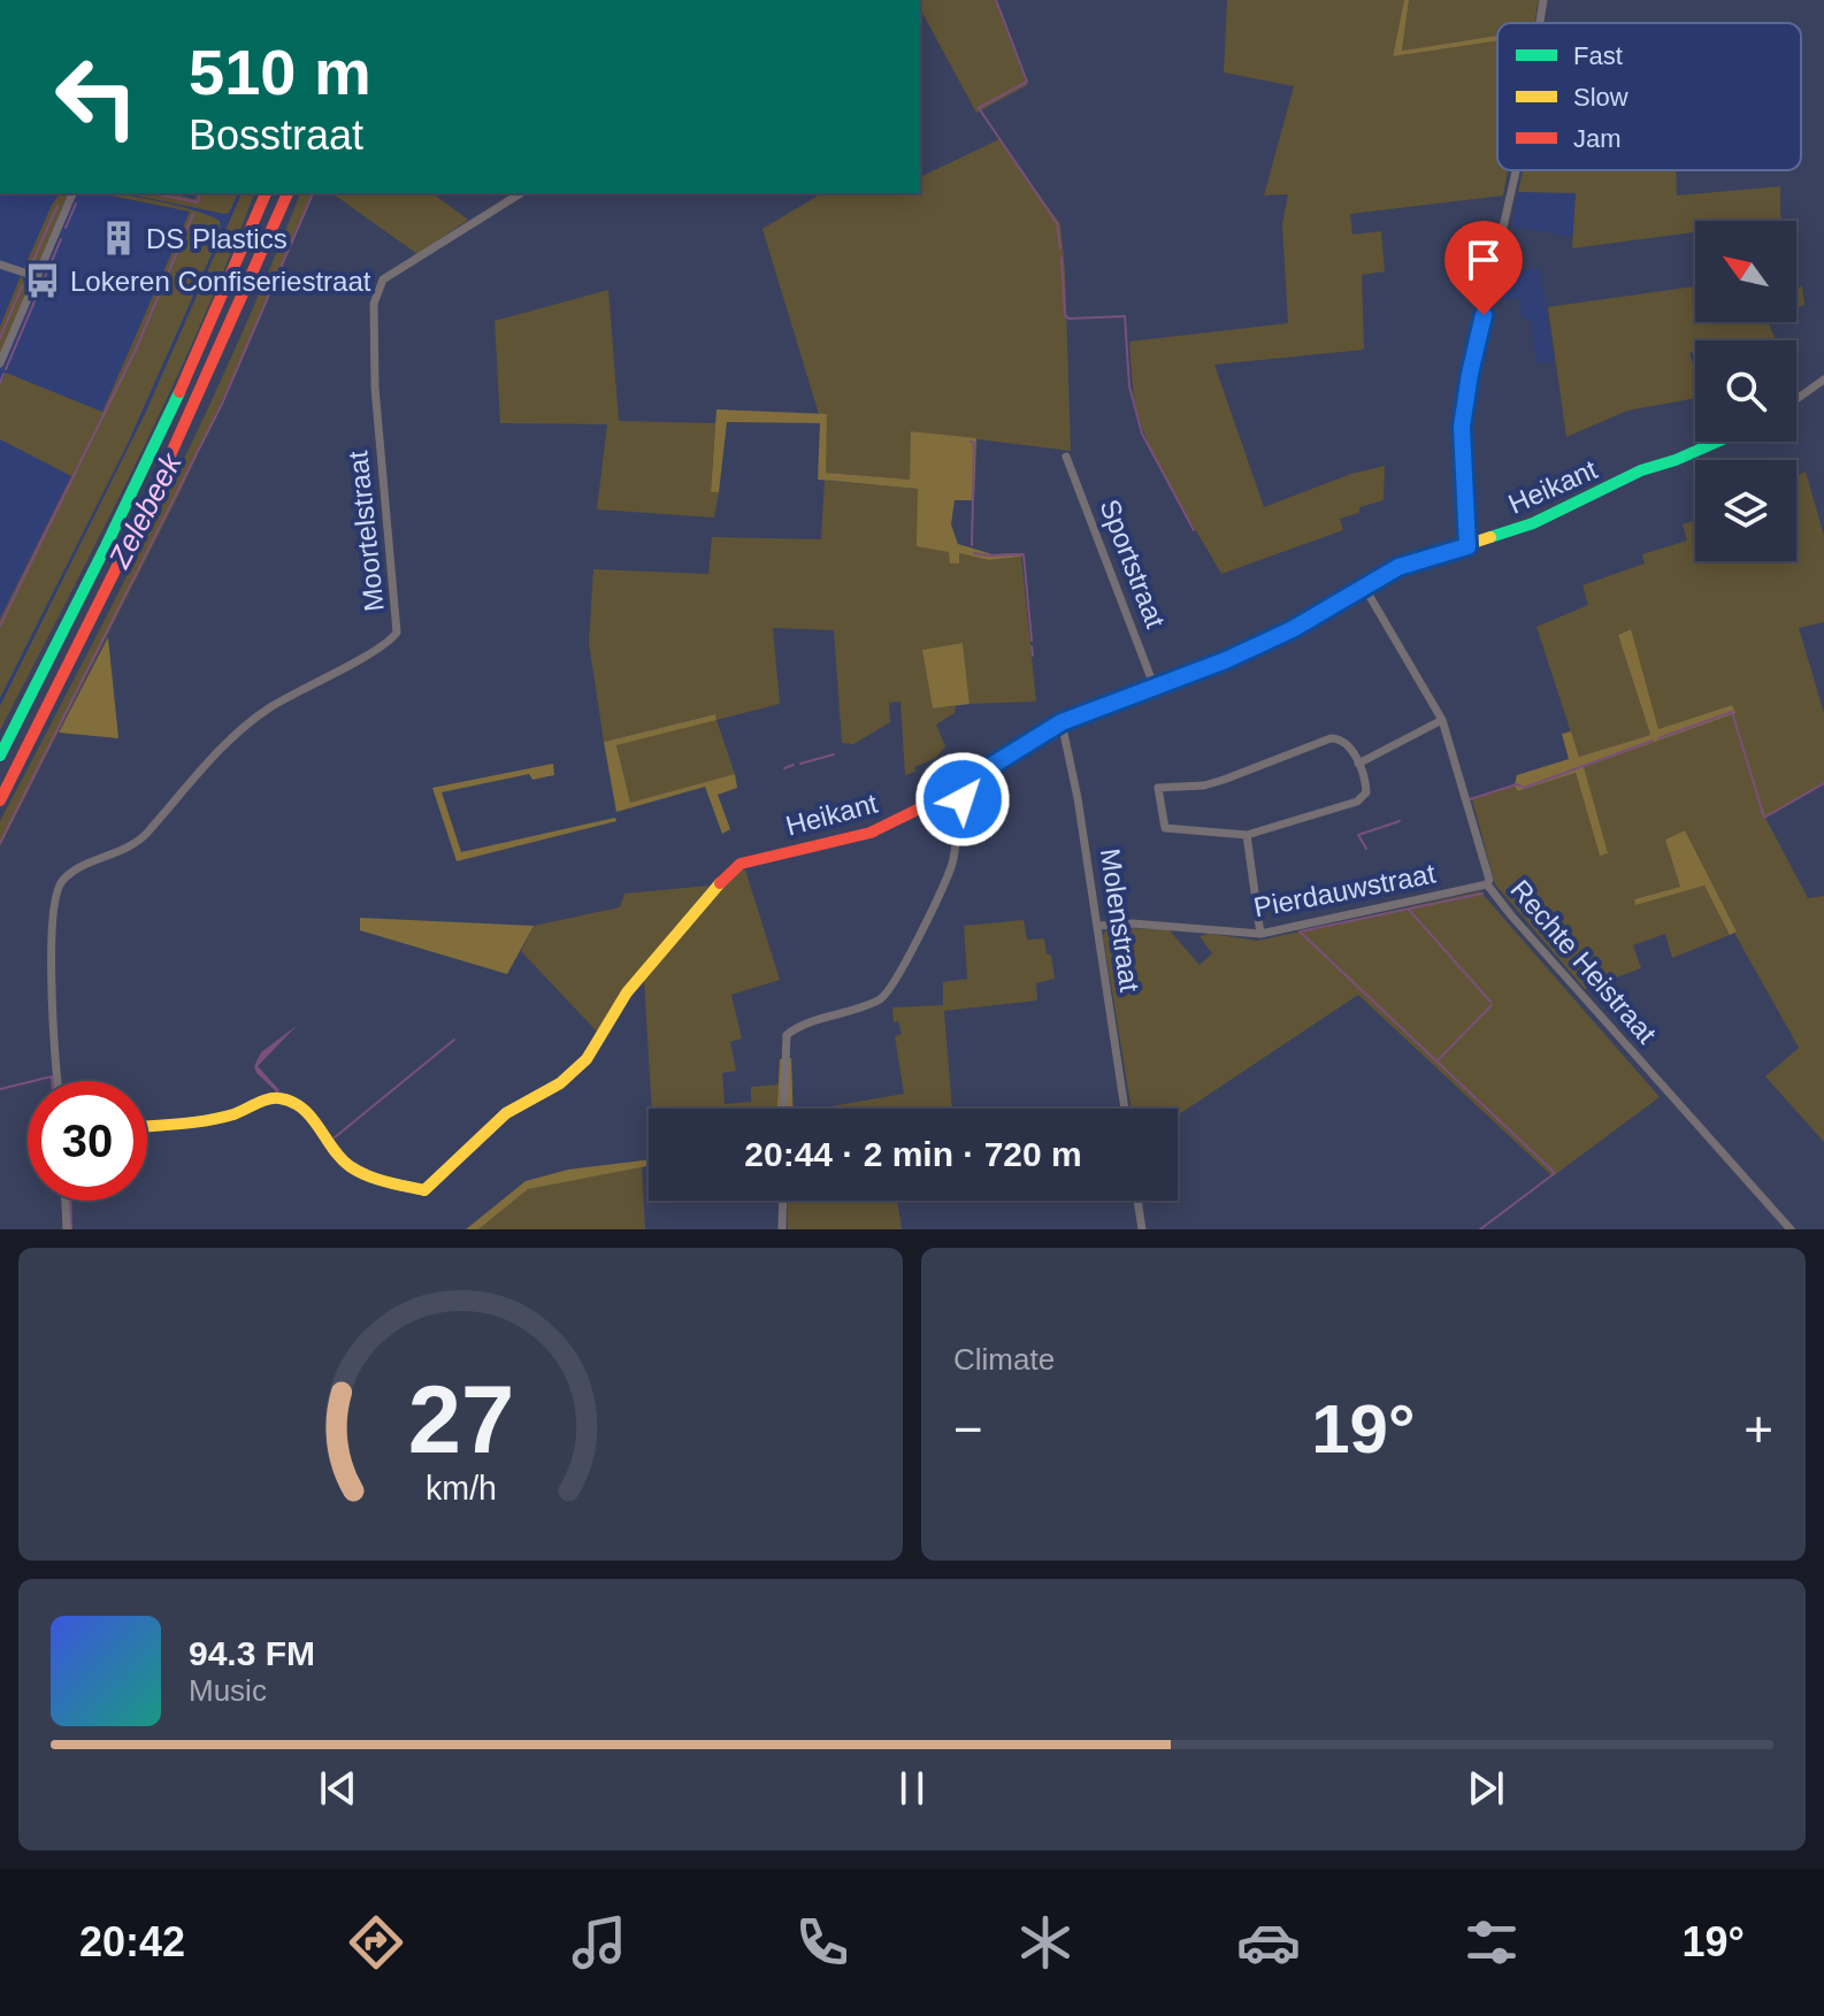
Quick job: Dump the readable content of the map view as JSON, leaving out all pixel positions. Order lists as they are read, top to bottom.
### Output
{
  "streets": {
    "main road": ["Heikant"],
    "street": [
      "Moortelstraat",
      "Sportstraat",
      "Pierdauwstraat",
      "Molenstraat",
      "Rechte Heistraat"
    ]
  },
  "crossings": [
    ["Heikant", "Sportstraat"],
    ["Heikant", "Molenstraat"],
    ["Heikant", "Rechte Heistraat"],
    ["Pierdauwstraat", "Molenstraat"],
    ["Pierdauwstraat", "Rechte Heistraat"]
  ],
  "water": ["Zelebeek"],
  "places": {
    "building": ["DS Plastics"],
    "bus stop": ["Lokeren Confiseriestraat"]
  },
  "legend": ["Fast", "Slow", "Jam"],
  "north": "top left",
  "page": {
    "turn": ["510 m", "Bosstraat"],
    "limit": "30",
    "trip": "20:44 · 2 min · 720 m",
    "tile": "Climate",
    "heat": ["−", "19°", "+"],
    "song": ["94.3 FM", "Music"],
    "tabs": ["20:42", "19°"],
    "gauge": ["27", "km/h"]
  }
}
